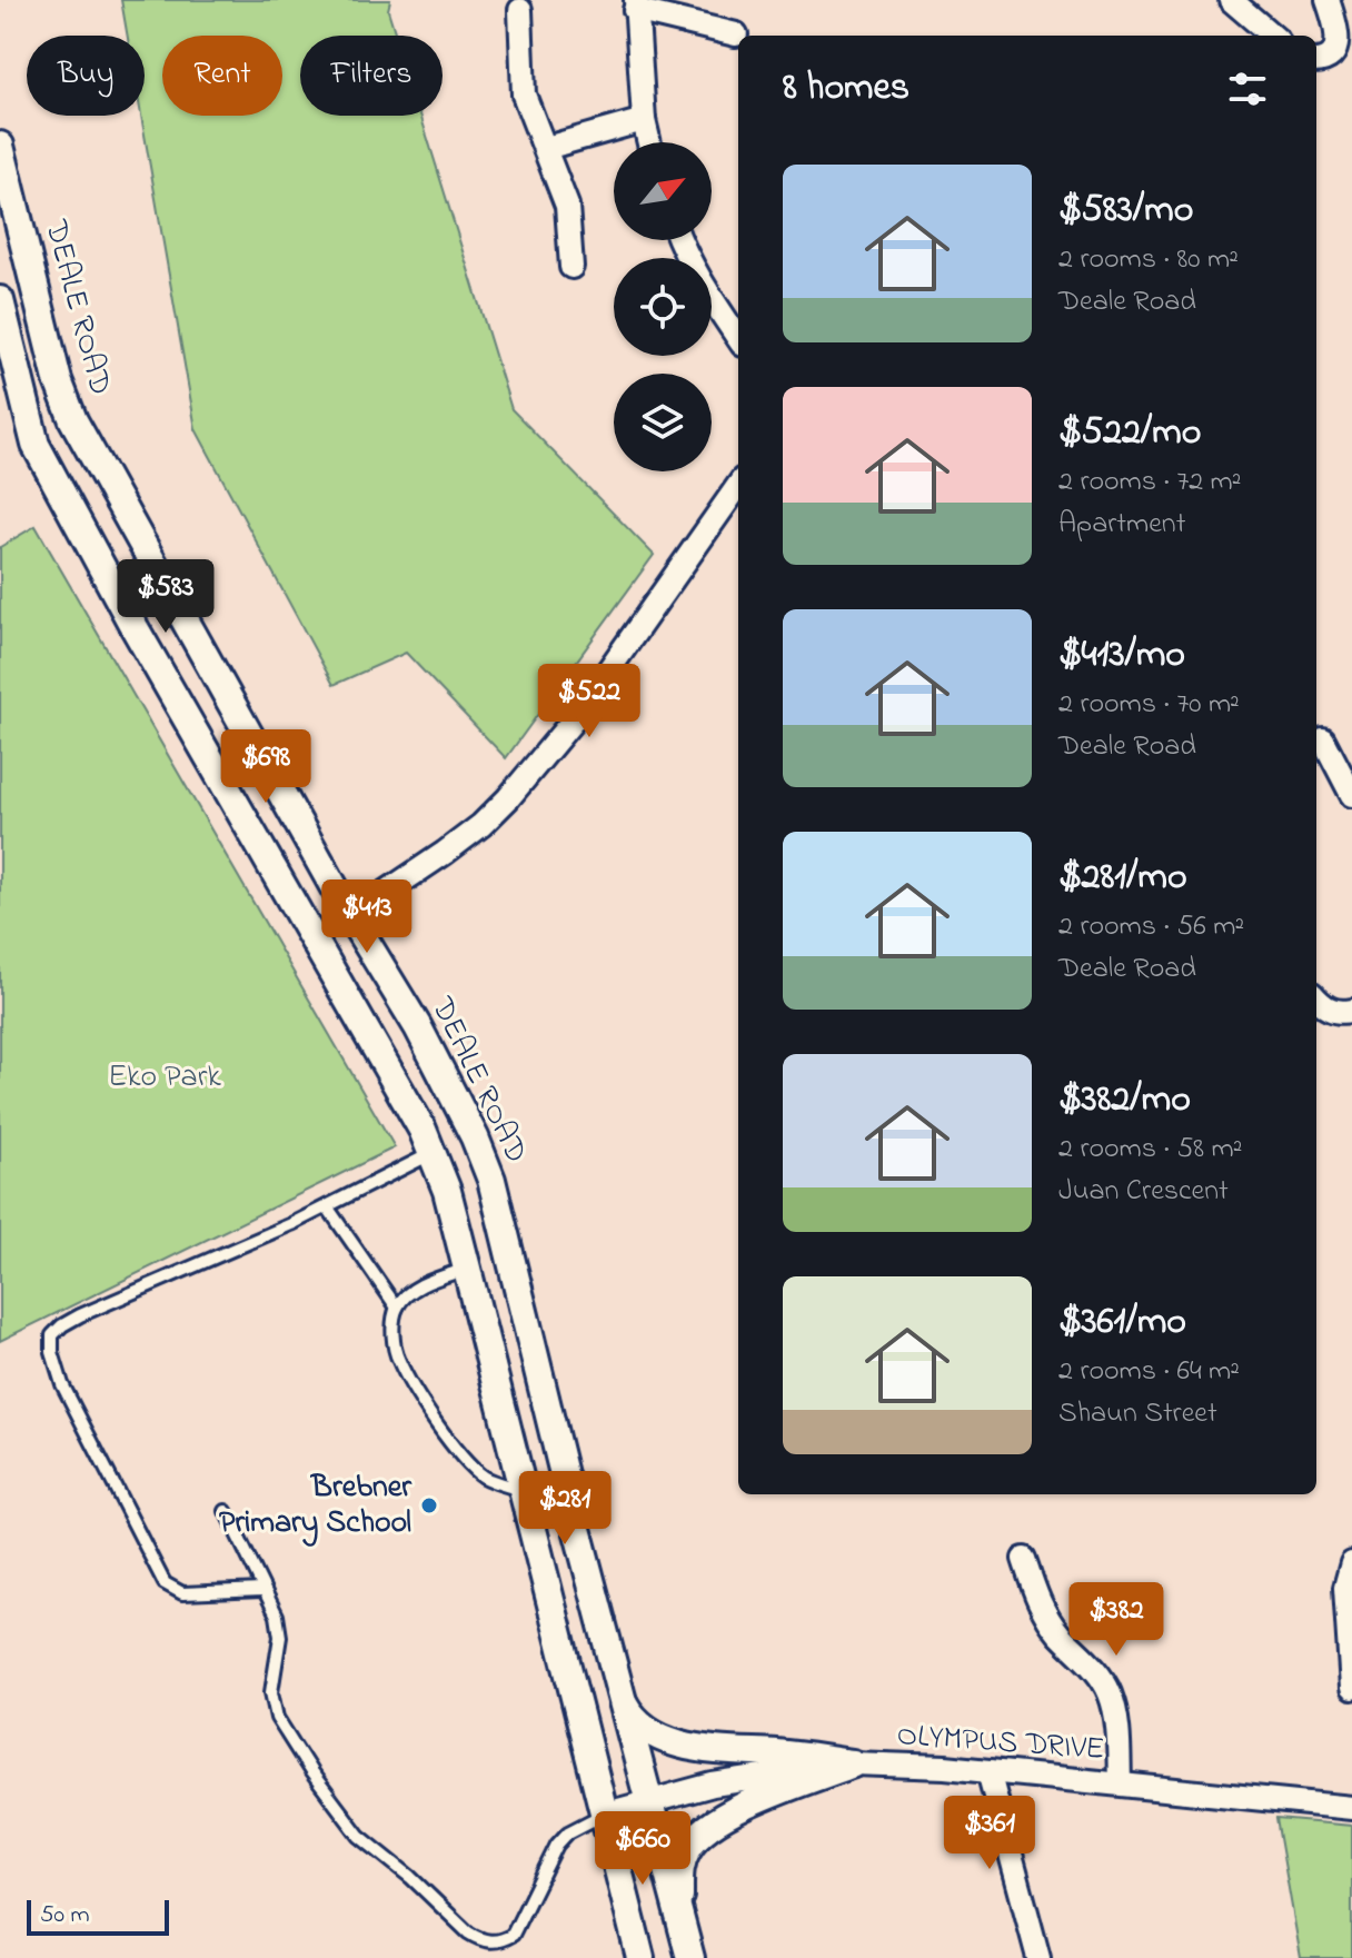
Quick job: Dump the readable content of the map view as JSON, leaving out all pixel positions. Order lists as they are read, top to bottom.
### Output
{
  "streets": {
    "street": ["DEALE ROAD", "OLYMPUS DRIVE"]
  },
  "crossings": [
    ["DEALE ROAD", "OLYMPUS DRIVE"]
  ],
  "parks": ["Eko Park"],
  "places": ["Brebner Primary School"],
  "scale_bar": "50 m",
  "north": "top right",
  "page": {
    "chip": ["Buy", "Rent", "Filters"],
    "heading": "8 homes",
    "list": [
      {
        "name": "$583/mo",
        "note": "2 rooms · 80 m² · Deale Road"
      },
      {
        "name": "$522/mo",
        "note": "2 rooms · 72 m² · Apartment"
      },
      {
        "name": "$413/mo",
        "note": "2 rooms · 70 m² · Deale Road"
      },
      {
        "name": "$281/mo",
        "note": "2 rooms · 56 m² · Deale Road"
      },
      {
        "name": "$382/mo",
        "note": "2 rooms · 58 m² · Juan Crescent"
      },
      {
        "name": "$361/mo",
        "note": "2 rooms · 64 m² · Shaun Street"
      }
    ],
    "price": [
      "$583",
      "$522",
      "$698",
      "$413",
      "$281",
      "$382",
      "$361",
      "$660"
    ],
    "scale": "50 m"
  }
}
